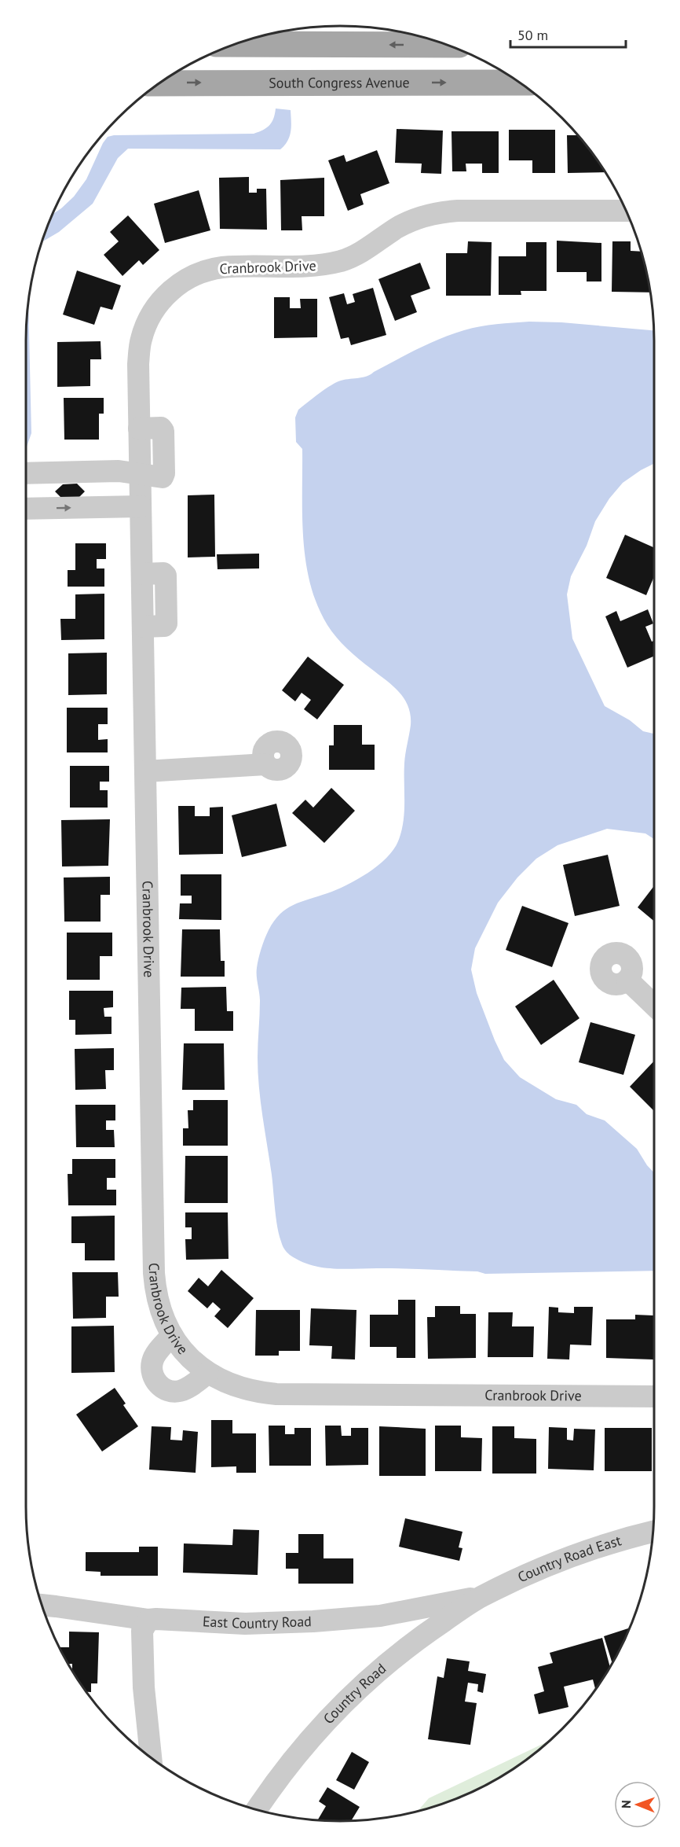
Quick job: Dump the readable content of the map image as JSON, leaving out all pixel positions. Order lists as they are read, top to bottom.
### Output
{
  "streets": {
    "main road": ["South Congress Avenue"],
    "street": [
      "Cranbrook Drive",
      "Country Road East",
      "East Country Road",
      "Country Road"
    ]
  },
  "crossings": [
    ["Country Road East", "East Country Road"],
    ["Country Road East", "Country Road"],
    ["East Country Road", "Country Road"]
  ],
  "scale_bar": "50 m",
  "north": "left"
}
